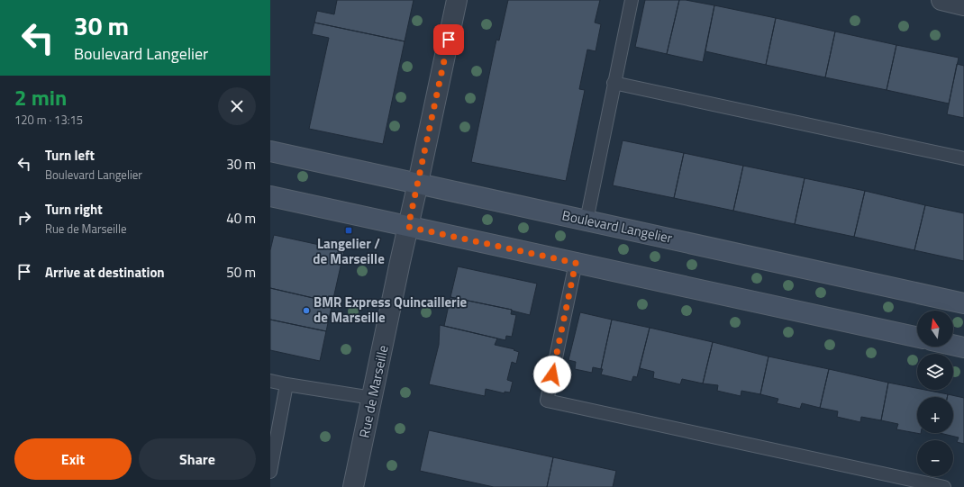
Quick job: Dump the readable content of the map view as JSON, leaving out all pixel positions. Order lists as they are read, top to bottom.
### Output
{
  "streets": {
    "main road": ["Boulevard Langelier"],
    "street": ["Rue de Marseille"]
  },
  "crossings": [
    ["Boulevard Langelier", "Rue de Marseille"]
  ],
  "places": {
    "transit": ["Langelier / de Marseille"],
    "other": ["BMR Express Quincaillerie de Marseille"]
  },
  "north": "top",
  "page": {
    "turn": ["30 m", "Boulevard Langelier"],
    "heading": ["2 min", "120 m · 13:15"],
    "list": [
      {
        "name": "Turn left",
        "note": "Boulevard Langelier",
        "value": "30 m"
      },
      {
        "name": "Turn right",
        "note": "Rue de Marseille",
        "value": "40 m"
      },
      {
        "name": "Arrive at destination",
        "value": "50 m"
      }
    ],
    "map_buttons": ["+", "−"],
    "buttons": ["Exit", "Share"]
  }
}
